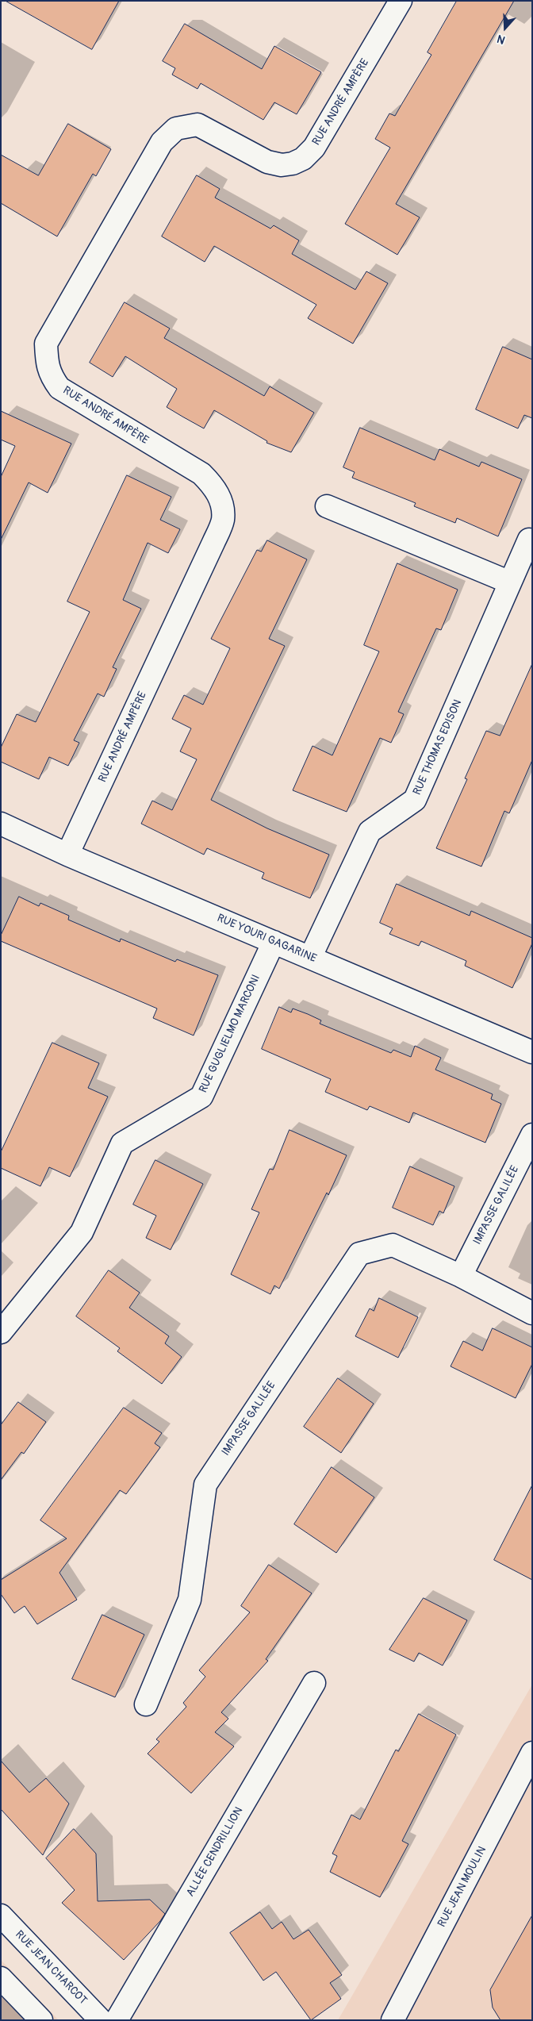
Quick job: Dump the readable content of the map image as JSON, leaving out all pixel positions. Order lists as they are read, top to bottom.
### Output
{
  "streets": {
    "street": [
      "RUE ANDRÉ AMPÈRE",
      "RUE THOMAS EDISON",
      "RUE YOURI GAGARINE",
      "RUE GUGLIELMO MARCONI",
      "IMPASSE GALILÉE",
      "ALLÉE CENDRILLION",
      "RUE JEAN MOULIN",
      "RUE JEAN CHARCOT"
    ]
  },
  "crossings": [
    ["RUE ANDRÉ AMPÈRE", "RUE YOURI GAGARINE"],
    ["RUE THOMAS EDISON", "RUE YOURI GAGARINE"],
    ["RUE YOURI GAGARINE", "RUE GUGLIELMO MARCONI"]
  ],
  "north": "bottom"
}
